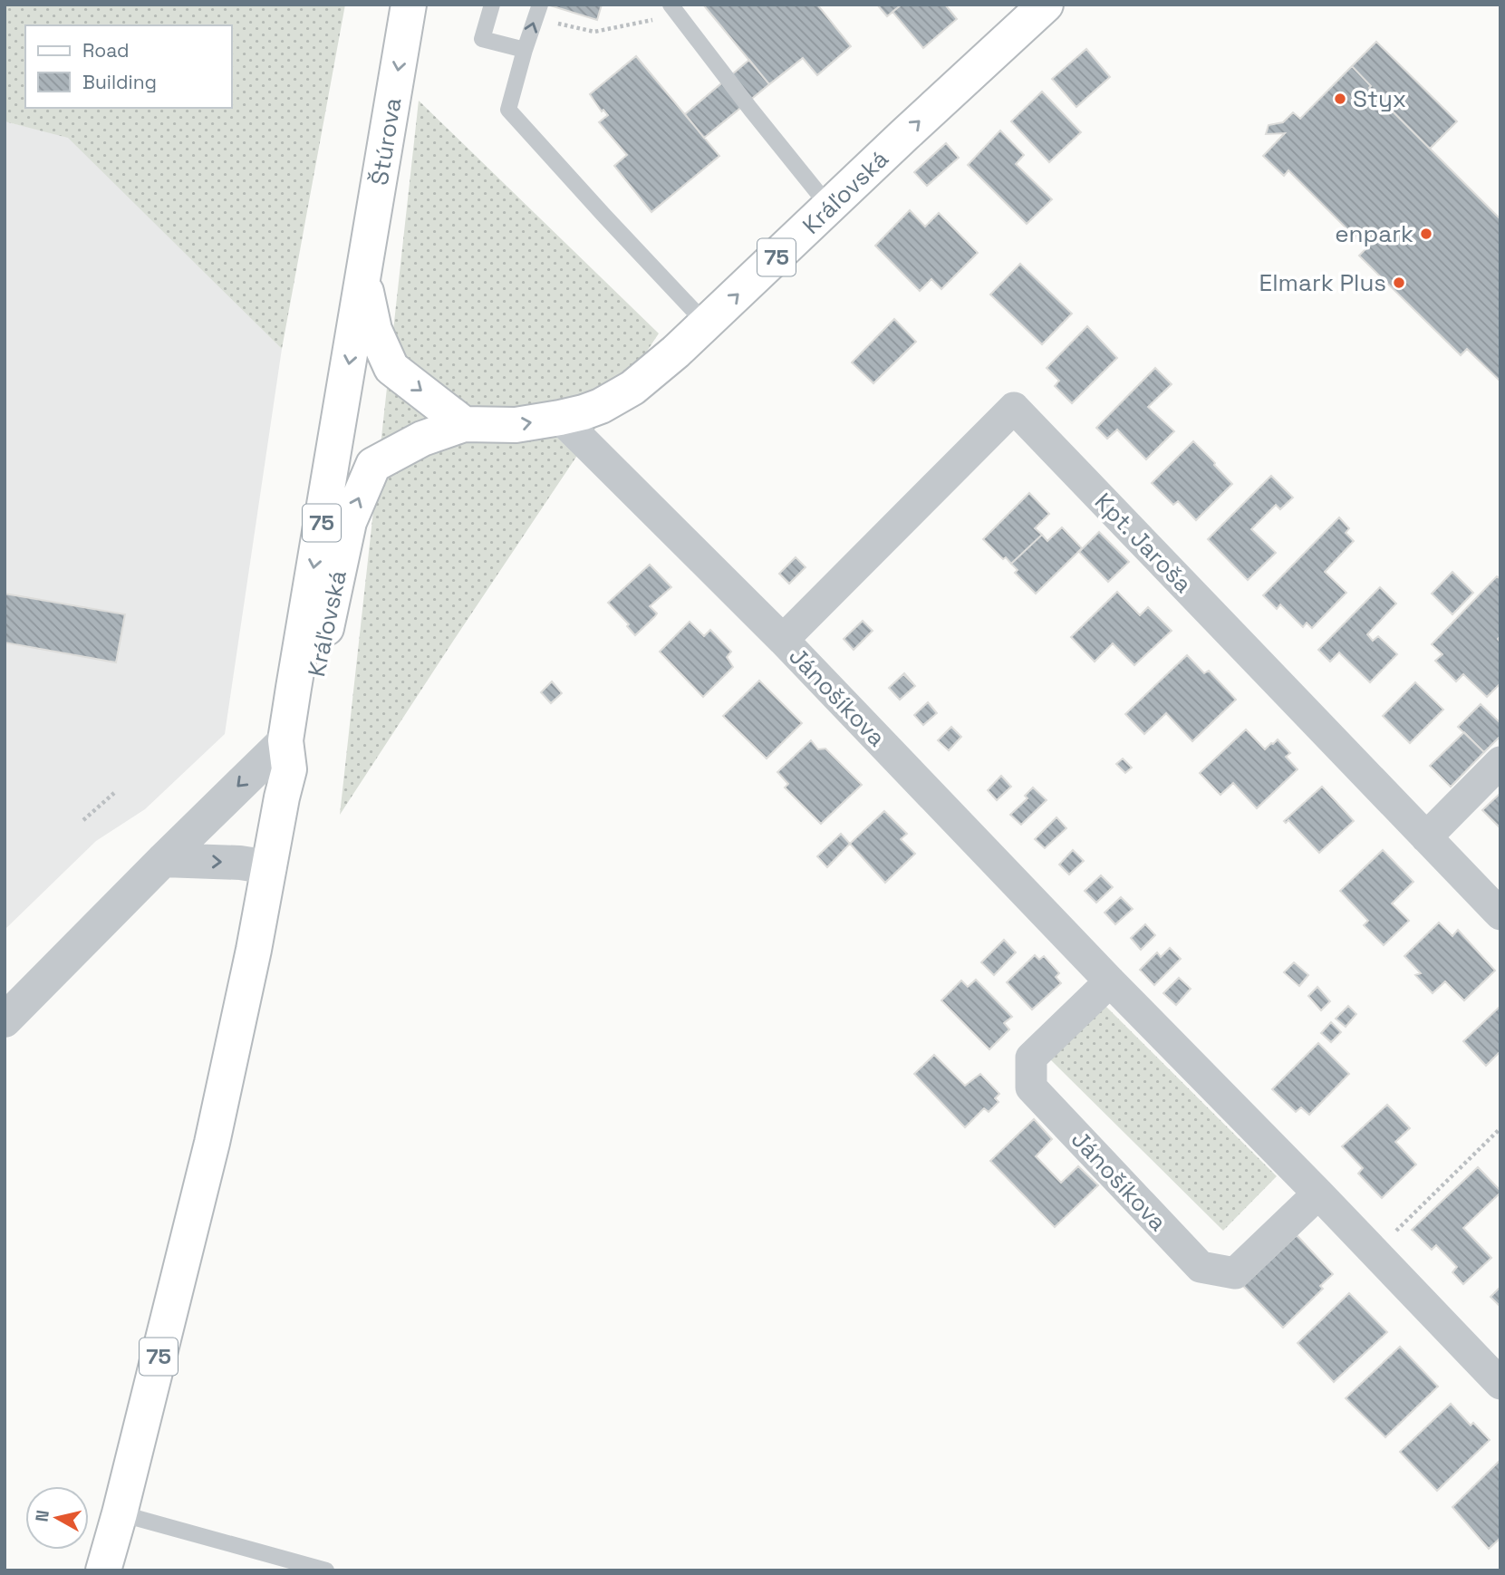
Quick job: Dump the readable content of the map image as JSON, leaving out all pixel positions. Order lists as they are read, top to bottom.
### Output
{
  "streets": {
    "main road": ["Štúrova", "Kráľovská", "75"],
    "street": ["Kpt. Jaroša", "Jánošíkova"]
  },
  "crossings": [
    ["Štúrova", "75"],
    ["Kráľovská", "75"],
    ["Kráľovská", "Jánošíkova"],
    ["Kpt. Jaroša", "Jánošíkova"]
  ],
  "one_way": ["Štúrova"],
  "places": ["Styx", "enpark", "Elmark Plus"],
  "legend": ["Road", "Building"],
  "north": "left"
}
